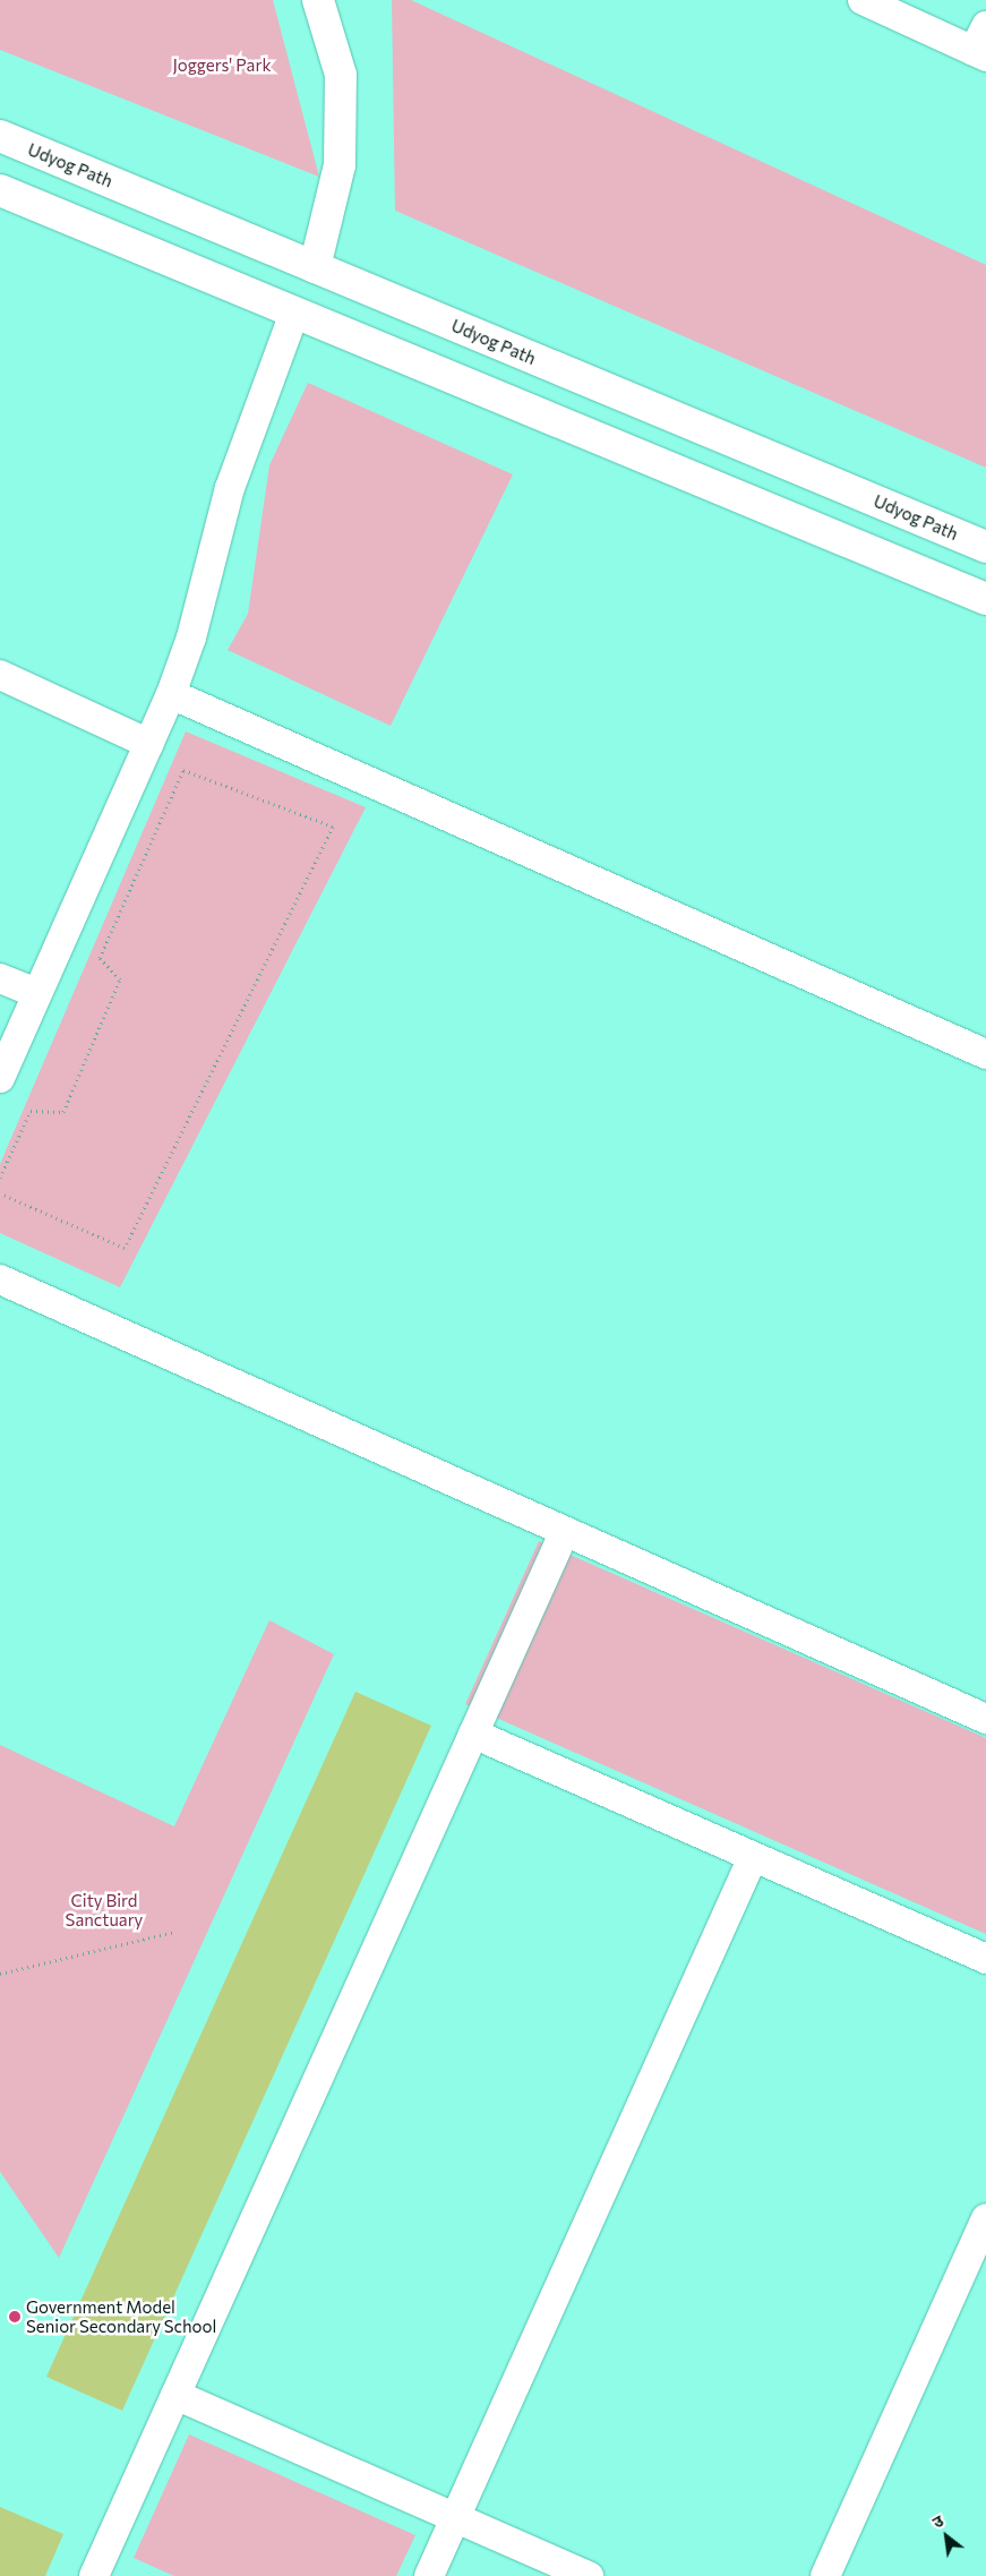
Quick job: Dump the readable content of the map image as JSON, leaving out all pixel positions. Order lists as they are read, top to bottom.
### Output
{
  "streets": {
    "main road": ["Udyog Path"]
  },
  "parks": ["Joggers' Park", "City Bird Sanctuary"],
  "places": ["Government Model Senior Secondary School"],
  "north": "top left"
}
